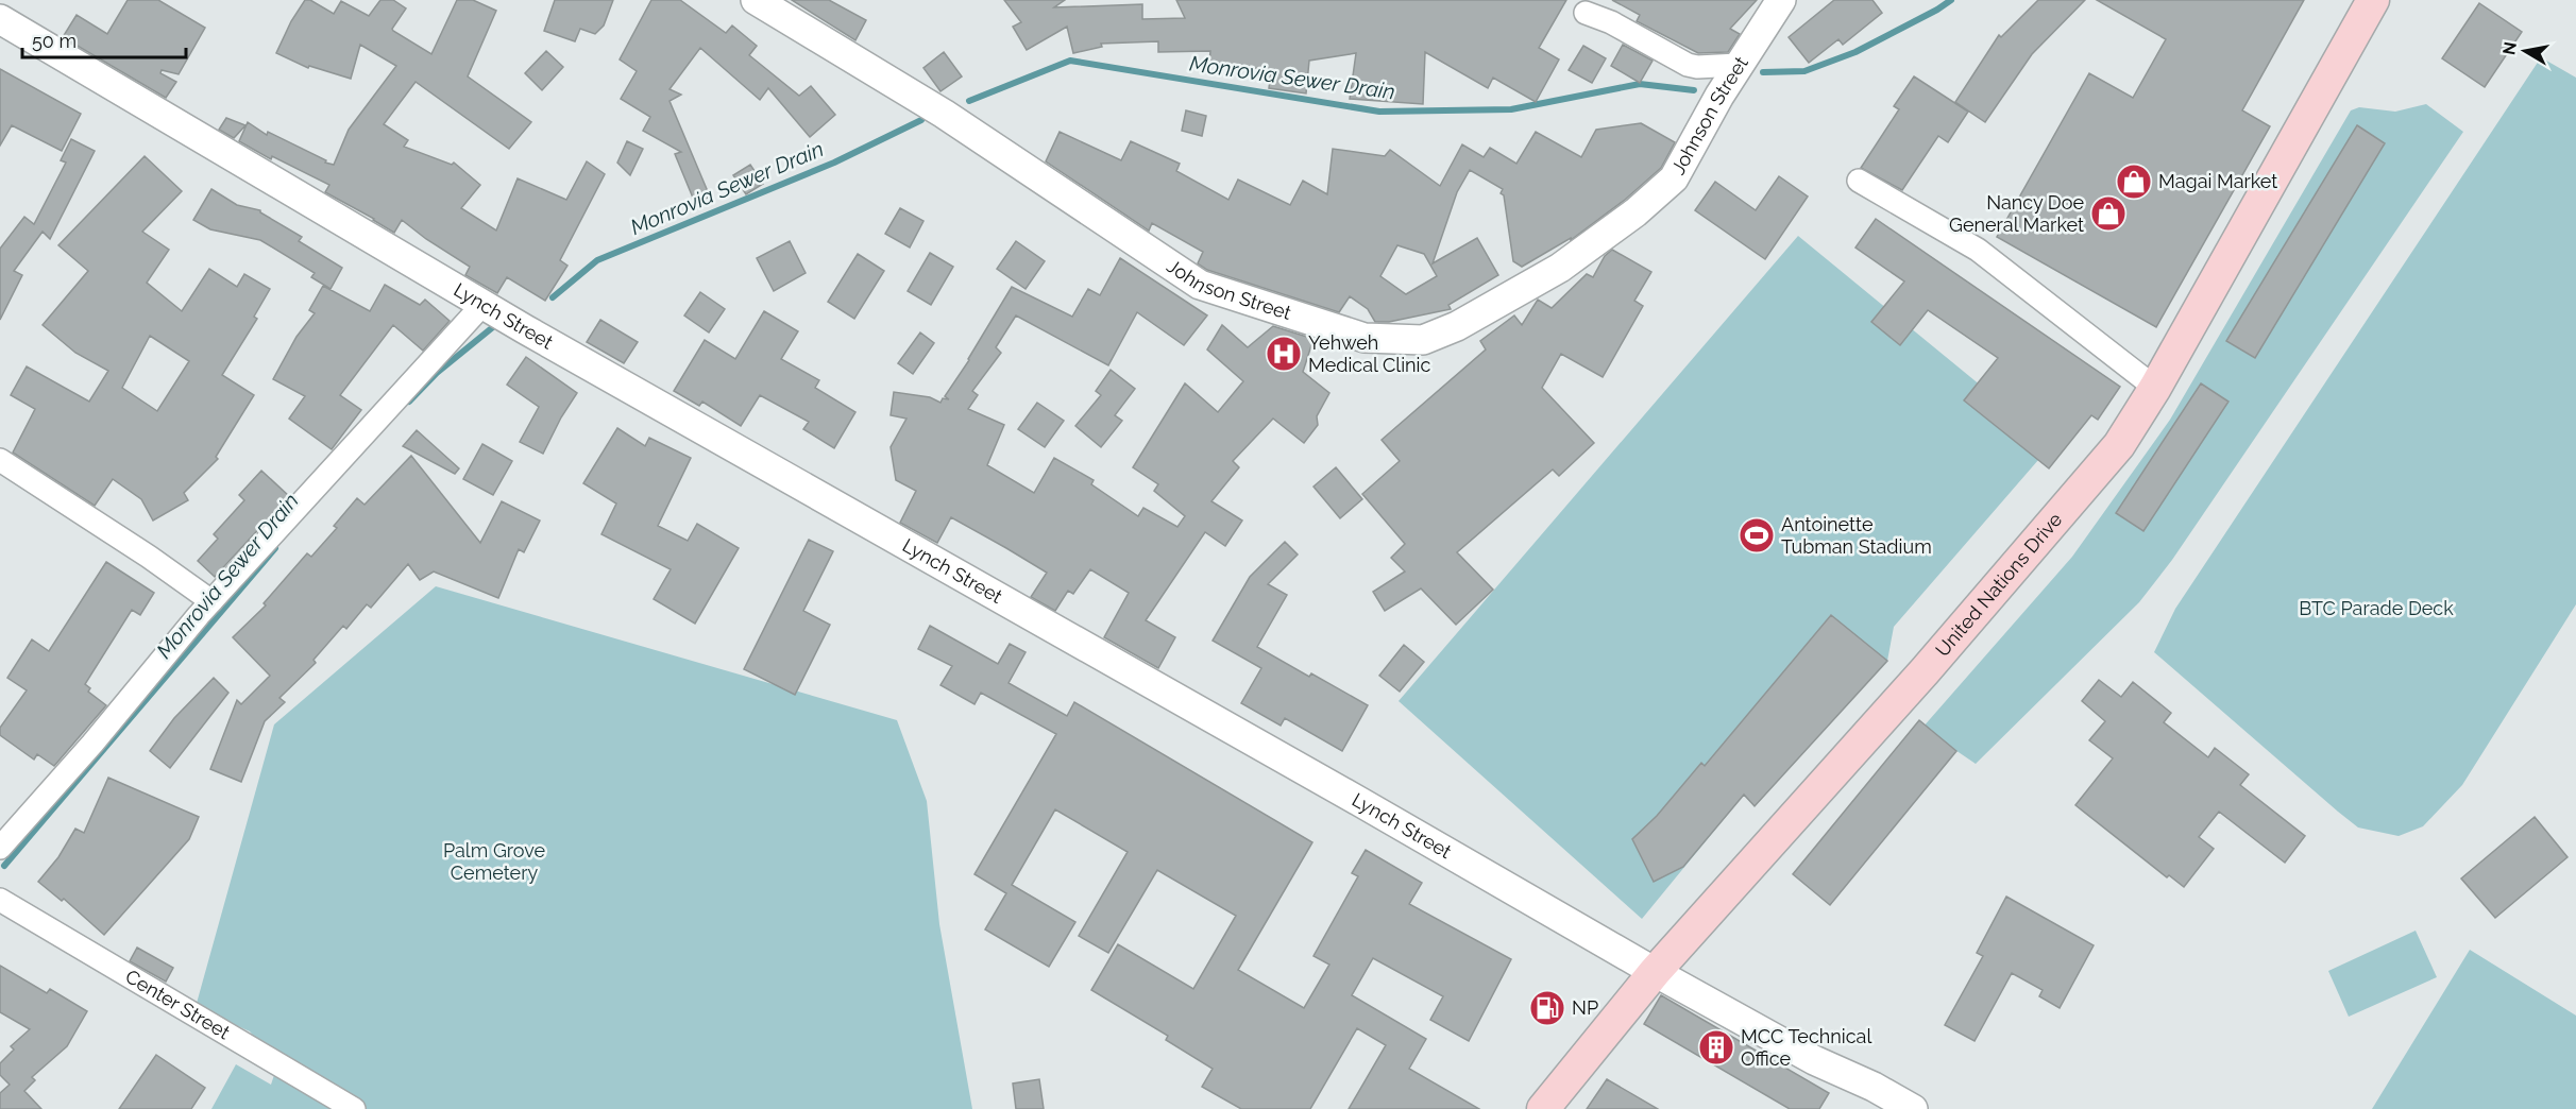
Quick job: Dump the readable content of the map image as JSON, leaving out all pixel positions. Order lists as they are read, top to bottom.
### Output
{
  "streets": {
    "main road": ["United Nations Drive"],
    "street": ["Johnson Street", "Lynch Street", "Center Street"]
  },
  "crossings": [
    ["Lynch Street", "United Nations Drive"]
  ],
  "water": ["Monrovia Sewer Drain"],
  "parks": ["BTC Parade Deck", "Palm Grove Cemetery"],
  "places": {
    "shop": ["Magai Market", "Nancy Doe General Market"],
    "hospital": ["Yehweh Medical Clinic"],
    "sports": ["Antoinette Tubman Stadium"],
    "fuel station": ["NP"],
    "building": ["MCC Technical Office"]
  },
  "scale_bar": "50 m",
  "north": "left"
}
